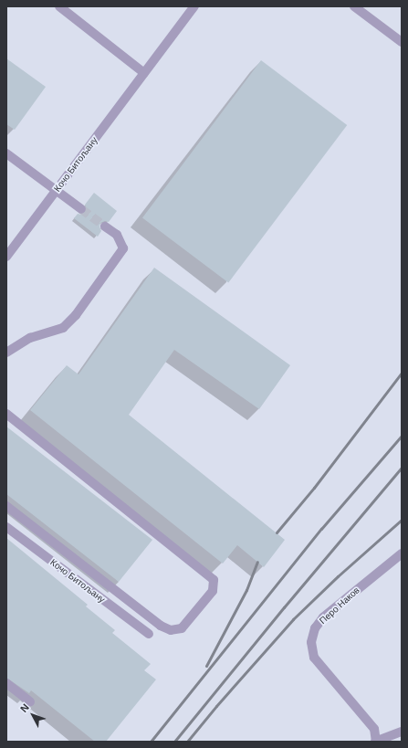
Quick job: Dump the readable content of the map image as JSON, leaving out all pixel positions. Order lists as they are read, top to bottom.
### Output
{
  "streets": {
    "street": ["Кочо Битољану", "Перо Наков"]
  },
  "north": "top left"
}
